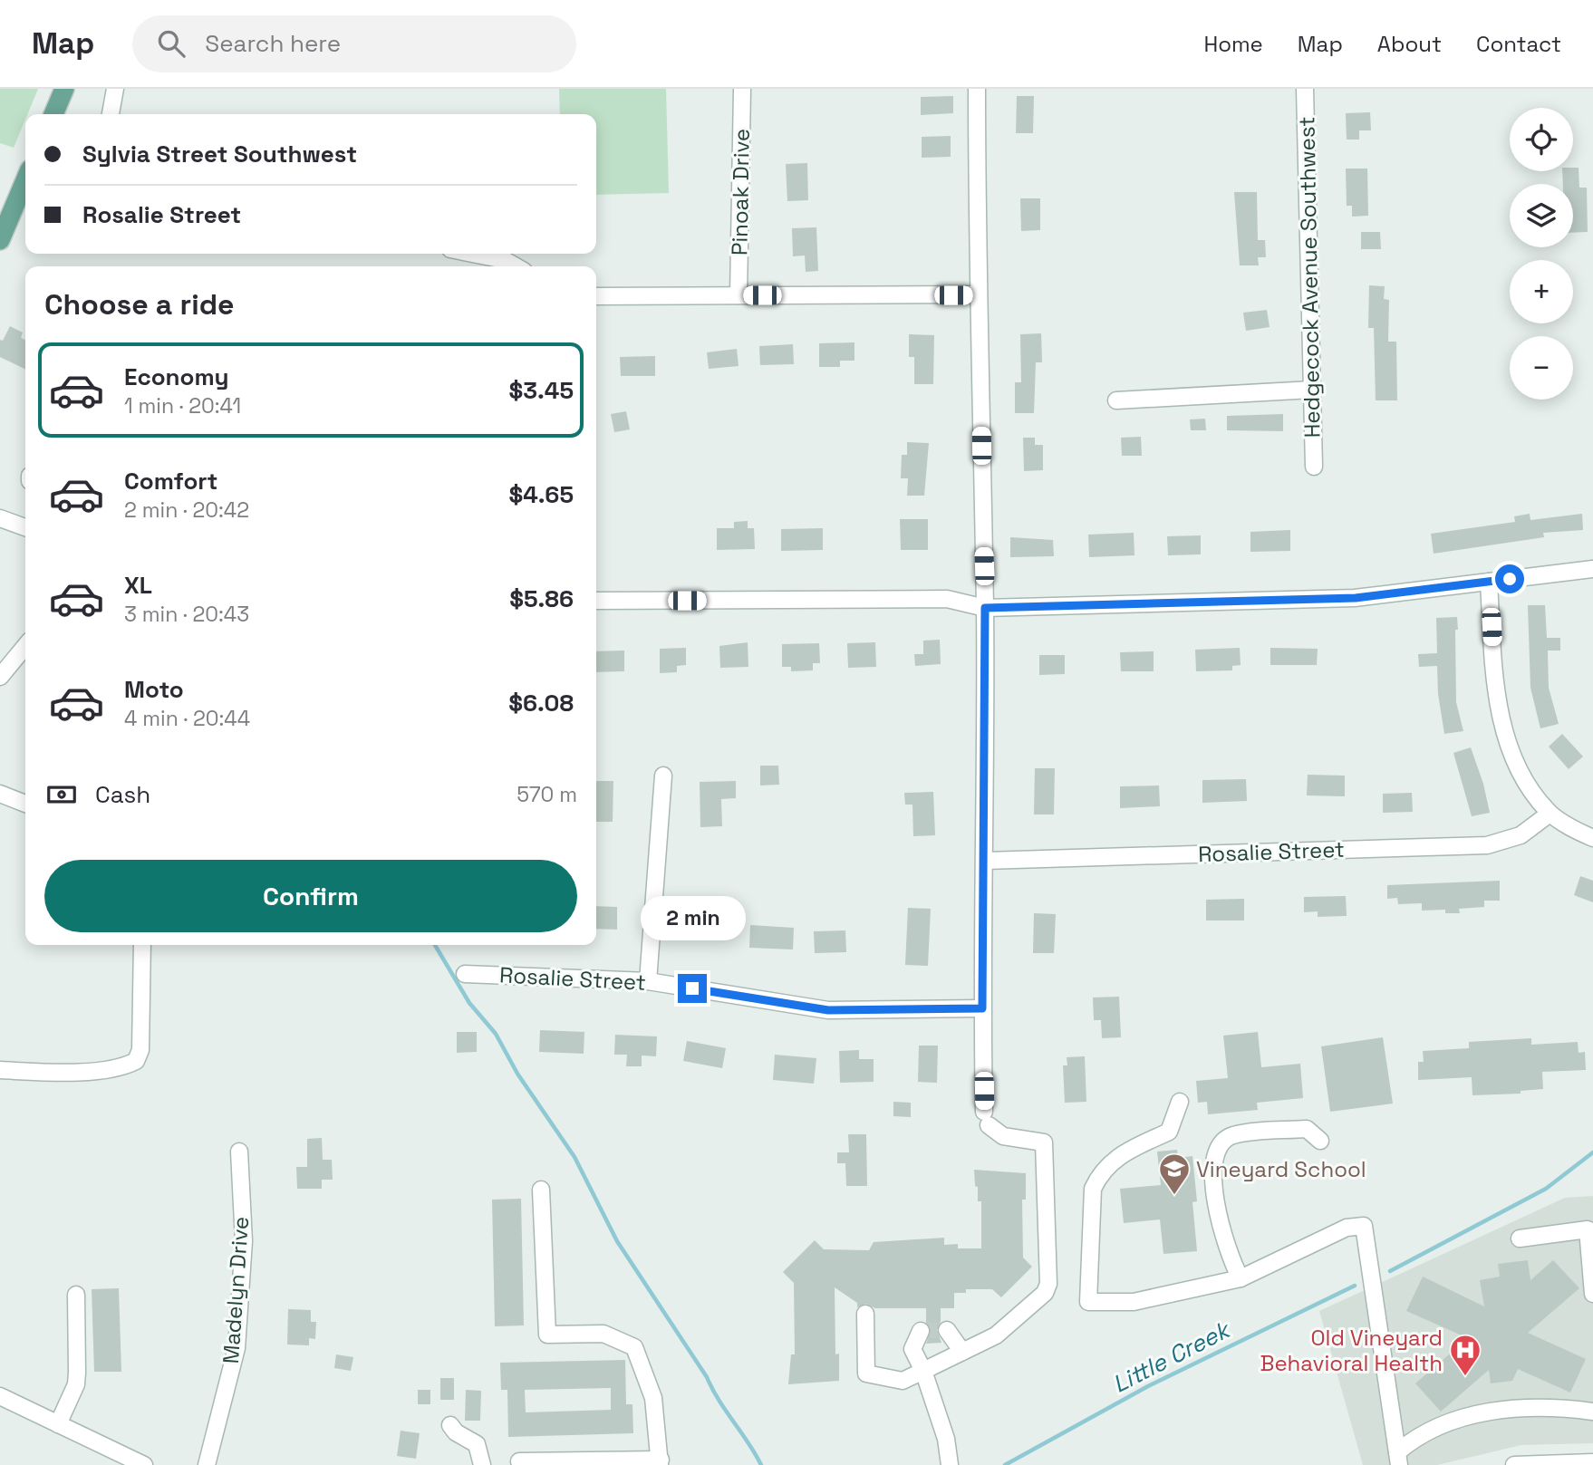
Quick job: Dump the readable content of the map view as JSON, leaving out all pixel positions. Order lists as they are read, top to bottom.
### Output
{
  "streets": {
    "street": [
      "Pinoak Drive",
      "Hedgecock Avenue Southwest",
      "Rosalie Street",
      "Madelyn Drive"
    ]
  },
  "water": ["Little Creek"],
  "places": {
    "school or university": ["Vineyard School"],
    "hospital": ["Old Vineyard Behavioral Health"]
  },
  "page": {
    "header": "Map",
    "search": "Search here",
    "nav": [
      "Home",
      "Map",
      "About",
      "Contact"
    ],
    "map_buttons": ["+", "−"],
    "banner": ["Sylvia Street Southwest", "Rosalie Street"],
    "heading": "Choose a ride",
    "list": [
      {
        "name": "Economy",
        "note": "1 min · 20:41",
        "value": "$3.45"
      },
      {
        "name": "Comfort",
        "note": "2 min · 20:42",
        "value": "$4.65"
      },
      {
        "name": "XL",
        "note": "3 min · 20:43",
        "value": "$5.86"
      },
      {
        "name": "Moto",
        "note": "4 min · 20:44",
        "value": "$6.08"
      }
    ],
    "pay": ["Cash", "570 m"],
    "buttons": "Confirm",
    "bubble": "2 min"
  }
}
